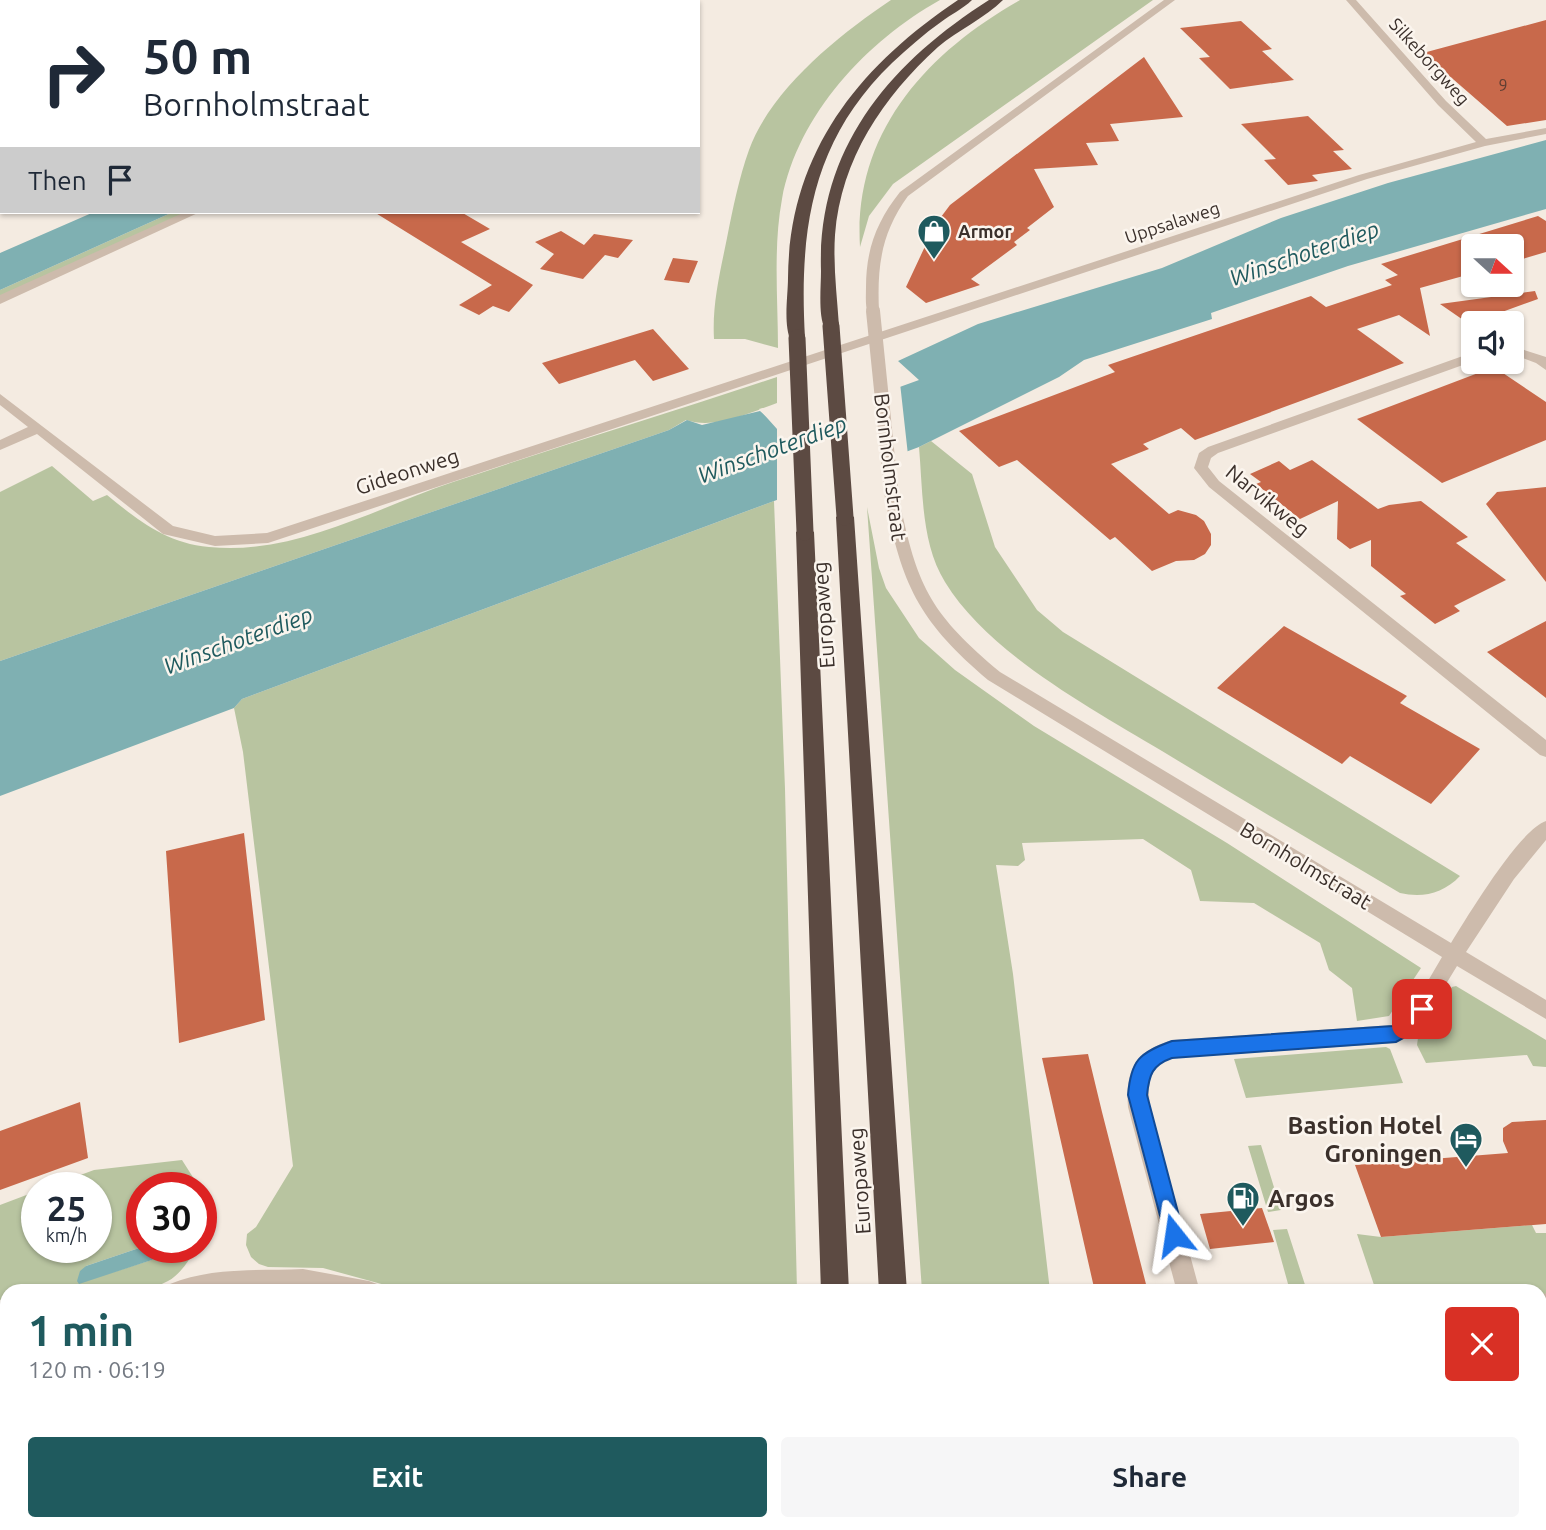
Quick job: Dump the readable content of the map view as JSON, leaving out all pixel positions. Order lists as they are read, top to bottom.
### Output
{
  "streets": {
    "highway": ["Europaweg"],
    "street": [
      "Silkeborgweg",
      "Uppsalaweg",
      "Bornholmstraat",
      "Gideonweg",
      "Narvikweg"
    ]
  },
  "crossings": [
    ["Silkeborgweg", "Uppsalaweg"],
    ["Uppsalaweg", "Gideonweg"]
  ],
  "water": ["Winschoterdiep"],
  "places": {
    "shop": ["Armor"],
    "hotel": ["Bastion Hotel Groningen"],
    "fuel station": ["Argos"]
  },
  "house_numbers": ["9"],
  "north": "right",
  "page": {
    "turn": ["50 m", "Bornholmstraat"],
    "then": "Then",
    "speed": "25 km/h",
    "limit": "30",
    "heading": ["1 min", "120 m · 06:19"],
    "buttons": ["Exit", "Share"]
  }
}
